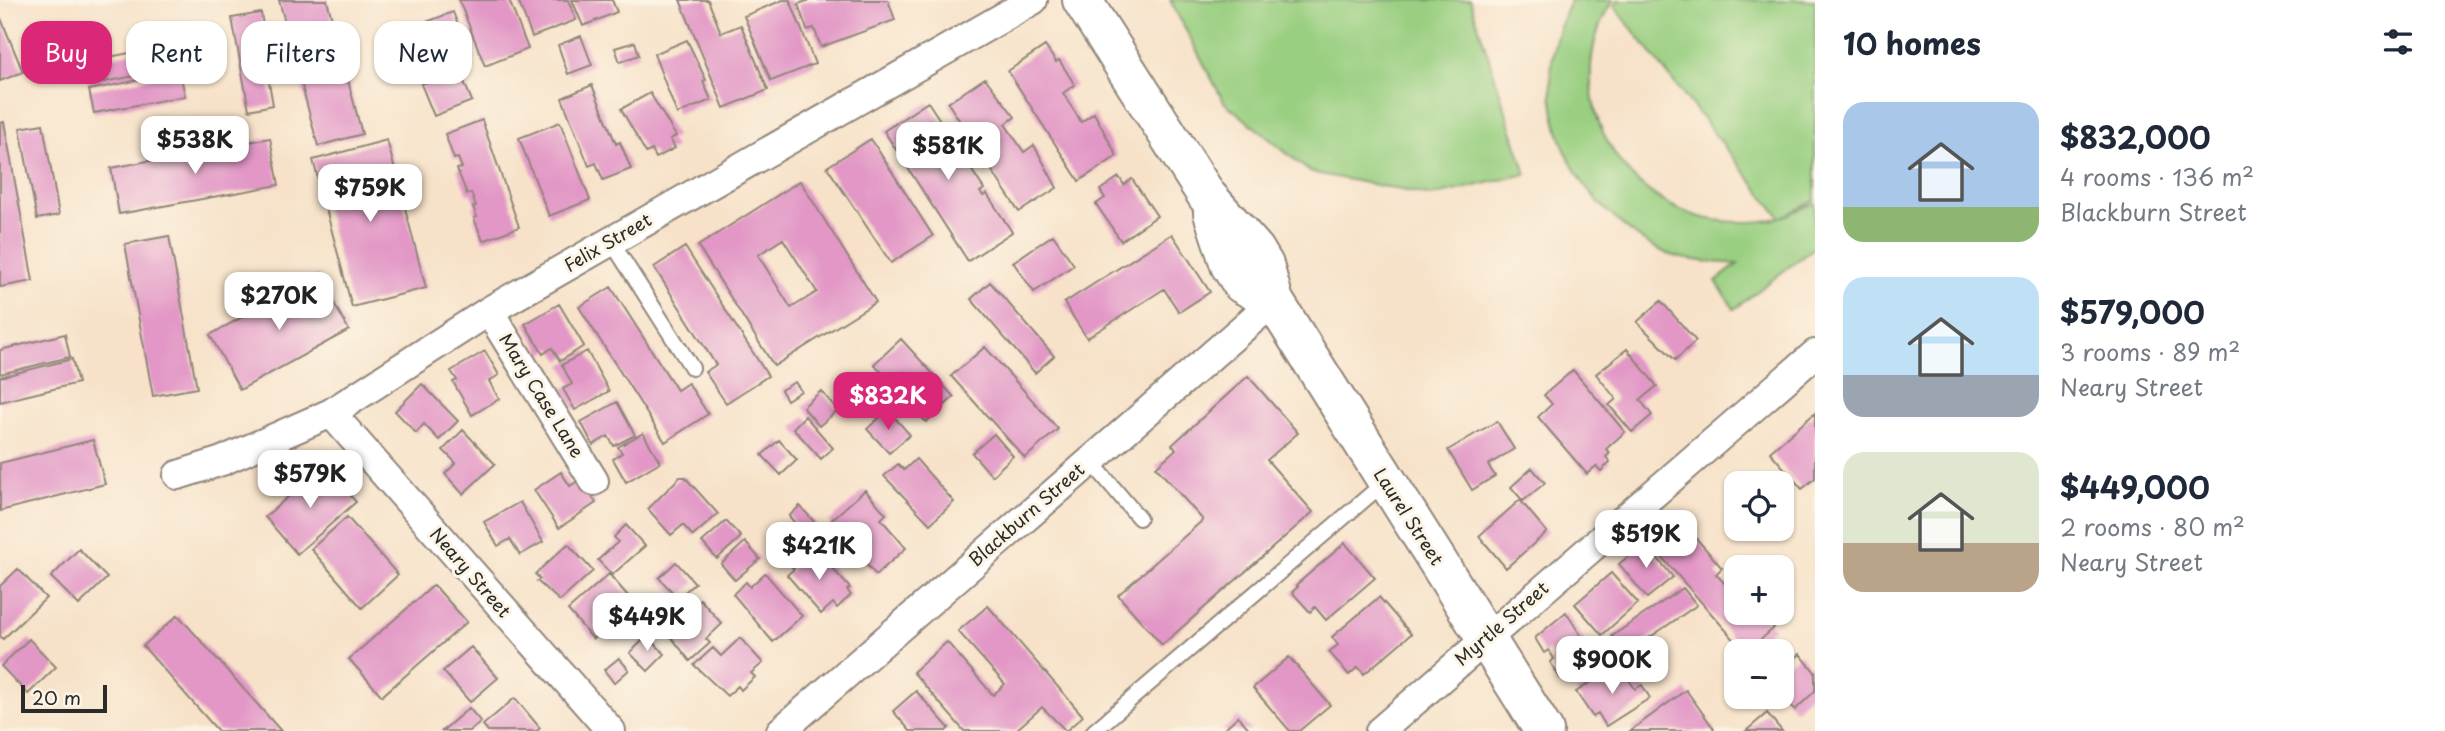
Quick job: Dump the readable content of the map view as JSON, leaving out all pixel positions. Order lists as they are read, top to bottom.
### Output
{
  "streets": {
    "main road": ["Laurel Street"],
    "street": [
      "Felix Street",
      "Mary Case Lane",
      "Blackburn Street",
      "Neary Street",
      "Myrtle Street"
    ]
  },
  "crossings": [
    ["Felix Street", "Mary Case Lane"],
    ["Felix Street", "Neary Street"],
    ["Blackburn Street", "Laurel Street"],
    ["Laurel Street", "Myrtle Street"]
  ],
  "scale_bar": "20 m",
  "page": {
    "heading": "10 homes",
    "chip": [
      "Buy",
      "Rent",
      "Filters",
      "New"
    ],
    "list": [
      {
        "name": "$832,000",
        "note": "4 rooms · 136 m² · Blackburn Street"
      },
      {
        "name": "$579,000",
        "note": "3 rooms · 89 m² · Neary Street"
      },
      {
        "name": "$449,000",
        "note": "2 rooms · 80 m² · Neary Street"
      }
    ],
    "price": [
      "$538K",
      "$581K",
      "$759K",
      "$270K",
      "$832K",
      "$579K",
      "$519K",
      "$421K",
      "$449K",
      "$900K"
    ],
    "map_buttons": ["+", "−"],
    "scale": "20 m"
  }
}
